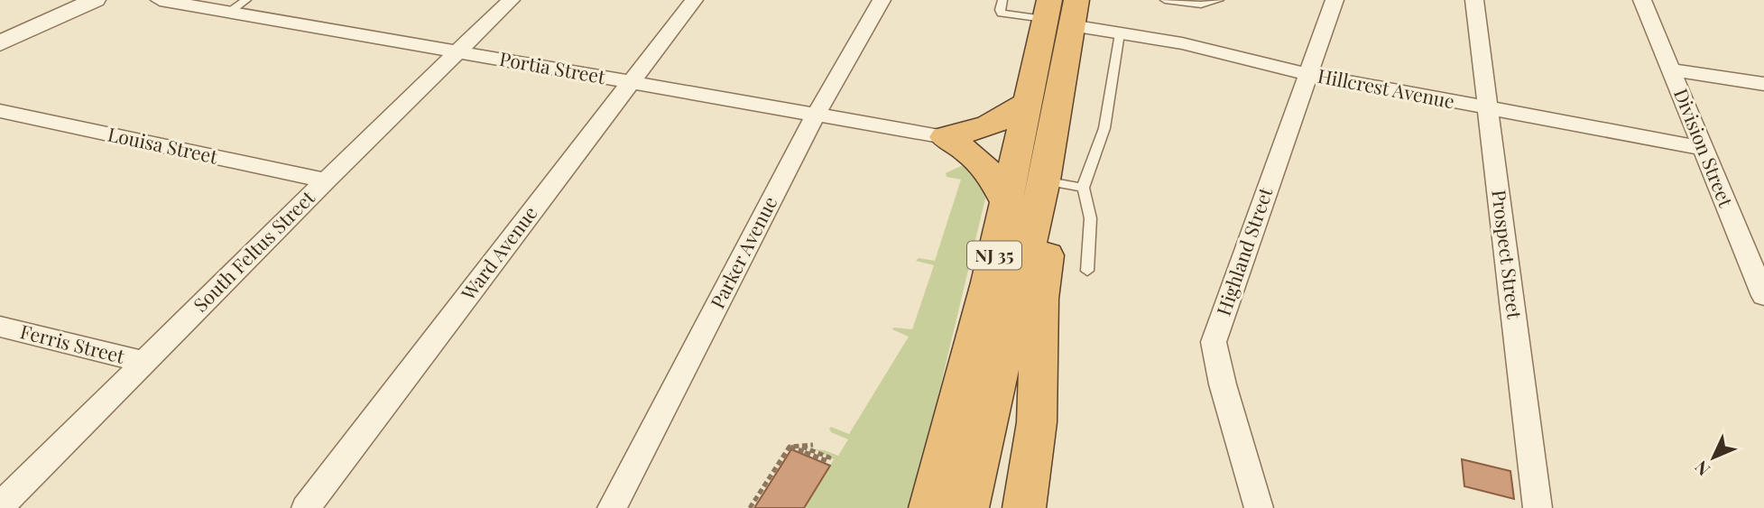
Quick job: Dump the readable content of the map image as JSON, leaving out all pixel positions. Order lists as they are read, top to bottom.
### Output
{
  "streets": {
    "highway": ["NJ 35"],
    "street": [
      "Portia Street",
      "Hillcrest Avenue",
      "Louisa Street",
      "Division Street",
      "South Feltus Street",
      "Highland Street",
      "Parker Avenue",
      "Ward Avenue",
      "Prospect Street",
      "Ferris Street"
    ]
  },
  "crossings": [
    ["Portia Street", "South Feltus Street"],
    ["Portia Street", "Parker Avenue"],
    ["Portia Street", "Ward Avenue"],
    ["Hillcrest Avenue", "Division Street"],
    ["Hillcrest Avenue", "Highland Street"],
    ["Hillcrest Avenue", "Prospect Street"],
    ["Hillcrest Avenue", "NJ 35"],
    ["Louisa Street", "South Feltus Street"],
    ["South Feltus Street", "Ferris Street"]
  ],
  "north": "bottom left"
}
